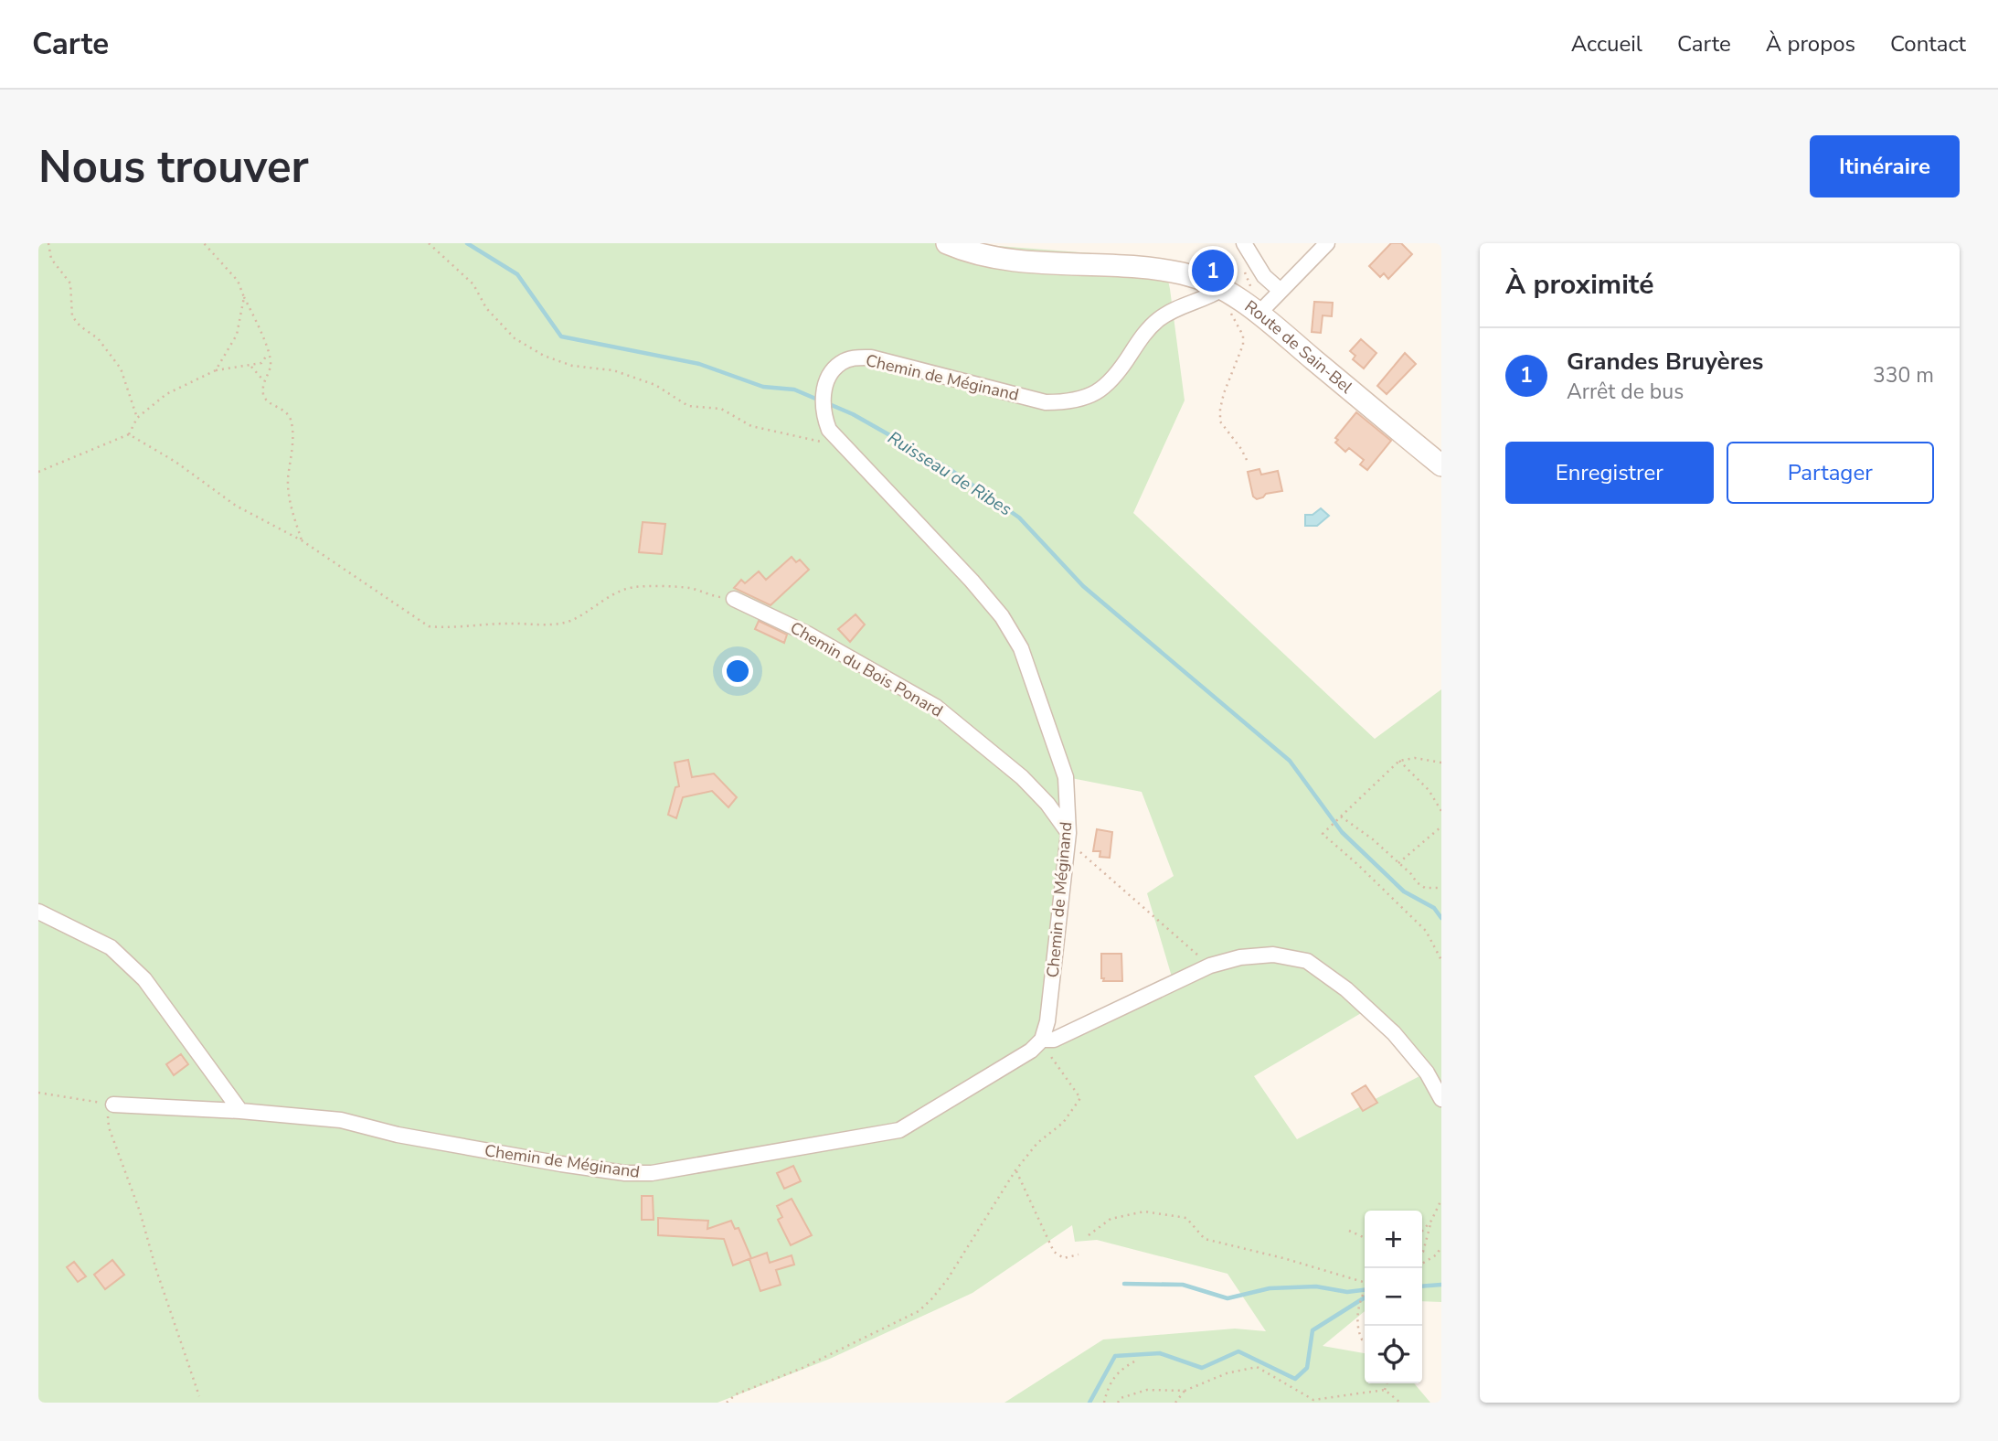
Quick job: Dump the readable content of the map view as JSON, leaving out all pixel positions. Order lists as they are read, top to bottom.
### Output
{
  "streets": {
    "main road": ["Route de Sain-Bel"],
    "street": ["Chemin de Méginand", "Chemin du Bois Ponard"]
  },
  "crossings": [
    ["Route de Sain-Bel", "Chemin de Méginand"],
    ["Chemin de Méginand", "Chemin du Bois Ponard"]
  ],
  "water": ["Ruisseau de Ribes"],
  "page": {
    "header": "Carte",
    "nav": [
      "Accueil",
      "Carte",
      "À propos",
      "Contact"
    ],
    "buttons": [
      "Itinéraire",
      ["Enregistrer", "Partager"]
    ],
    "title": "Nous trouver",
    "heading": "À proximité",
    "pins": "1",
    "list": [
      {
        "mark": "1",
        "name": "Grandes Bruyères",
        "note": "Arrêt de bus",
        "value": "330 m"
      }
    ],
    "map_buttons": ["+", "−"]
  }
}
